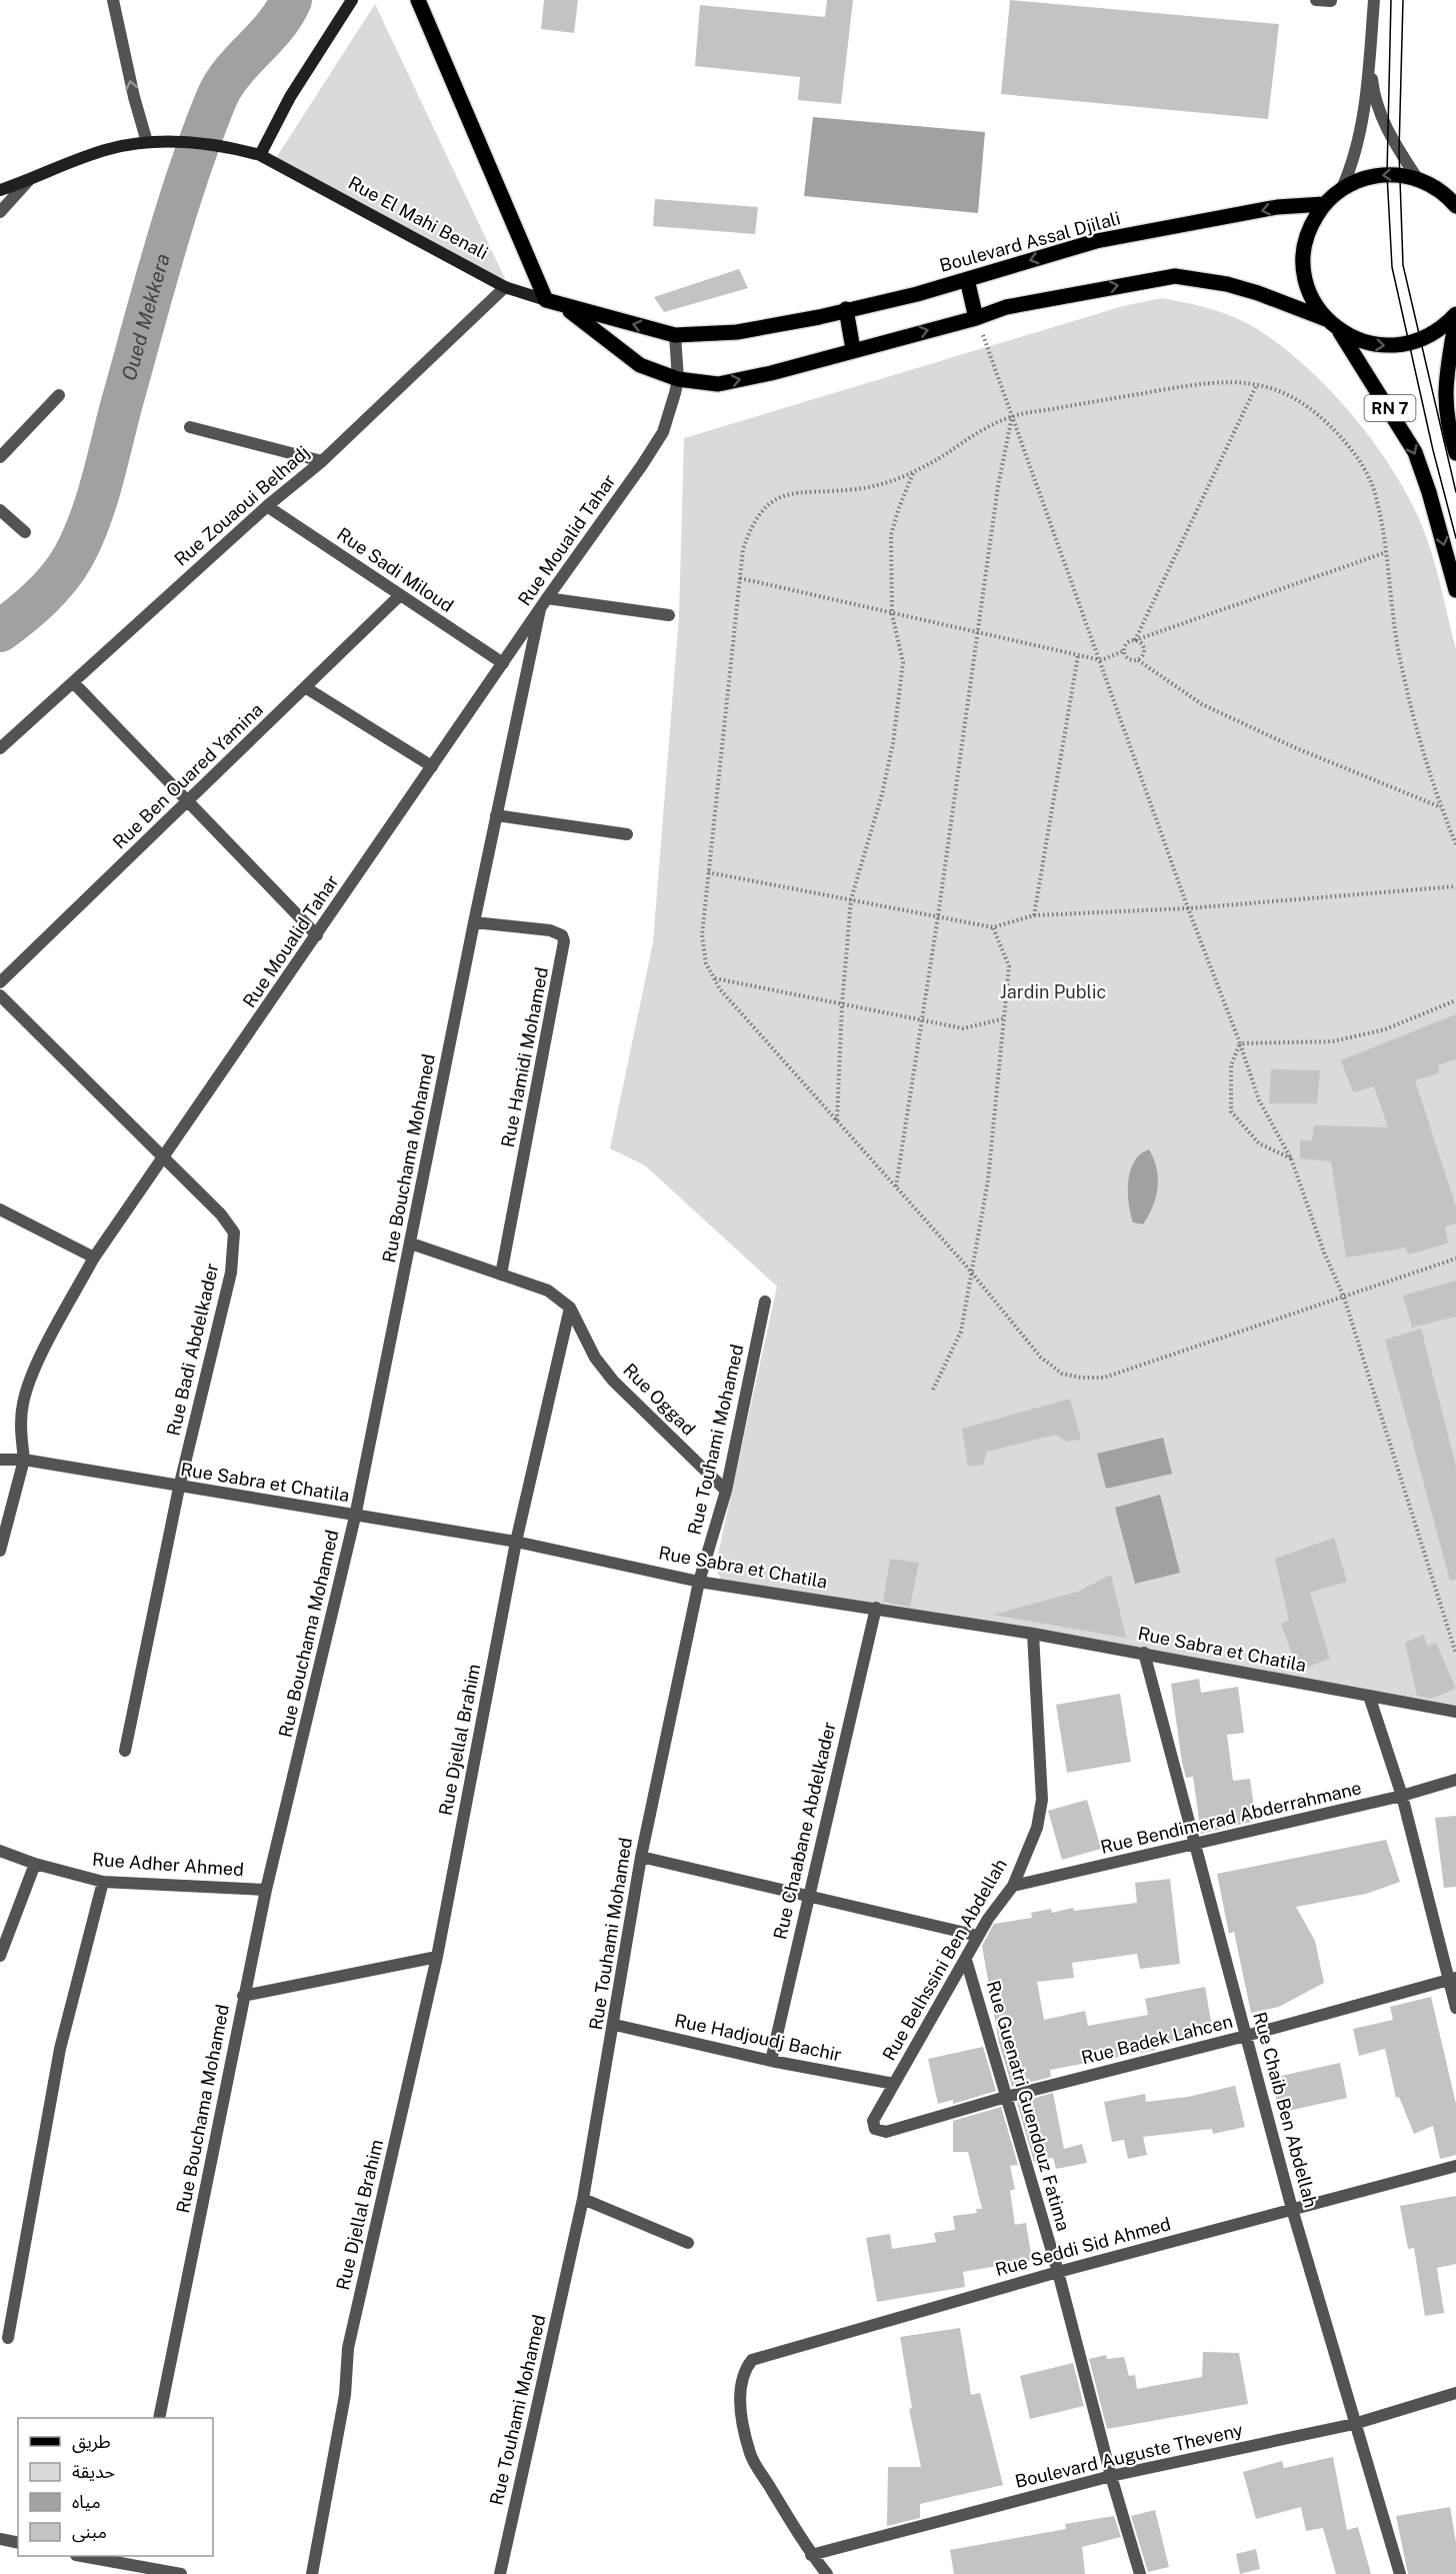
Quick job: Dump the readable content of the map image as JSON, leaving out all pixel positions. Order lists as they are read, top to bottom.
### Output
{
  "streets": {
    "main road": ["Rue El Mahi Benali", "Boulevard Assal Djilali", "RN 7"],
    "street": [
      "Rue Zouaoui Belhadj",
      "Rue Moualid Tahar",
      "Rue Sadi Miloud",
      "Rue Ben Ouared Yamina",
      "Rue Hamidi Mohamed",
      "Rue Bouchama Mohamed",
      "Rue Badi Abdelkader",
      "Rue Oggad",
      "Rue Touhami Mohamed",
      "Rue Sabra et Chatila",
      "Rue Djellal Brahim",
      "Rue Bendimerad Abderrahmane",
      "Rue Chaabane Abdelkader",
      "Rue Adher Ahmed",
      "Rue Belhssini Ben Abdellah",
      "Rue Hadjoudj Bachir",
      "Rue Badek Lahcen",
      "Rue Guenatri Guendouz Fatima",
      "Rue Chaib Ben Abdellah",
      "Rue Seddi Sid Ahmed",
      "Boulevard Auguste Theveny"
    ]
  },
  "crossings": [
    ["Rue El Mahi Benali", "Boulevard Assal Djilali"],
    ["Rue El Mahi Benali", "Rue Zouaoui Belhadj"],
    ["Rue El Mahi Benali", "Rue Moualid Tahar"],
    ["Boulevard Assal Djilali", "Rue Moualid Tahar"],
    ["Rue Zouaoui Belhadj", "Rue Sadi Miloud"],
    ["Rue Moualid Tahar", "Rue Sadi Miloud"],
    ["Rue Moualid Tahar", "Rue Bouchama Mohamed"],
    ["Rue Moualid Tahar", "Rue Badi Abdelkader"],
    ["Rue Moualid Tahar", "Rue Sabra et Chatila"],
    ["Rue Sadi Miloud", "Rue Ben Ouared Yamina"],
    ["Rue Hamidi Mohamed", "Rue Bouchama Mohamed"],
    ["Rue Bouchama Mohamed", "Rue Sabra et Chatila"],
    ["Rue Bouchama Mohamed", "Rue Adher Ahmed"],
    ["Rue Badi Abdelkader", "Rue Sabra et Chatila"],
    ["Rue Oggad", "Rue Touhami Mohamed"],
    ["Rue Oggad", "Rue Djellal Brahim"],
    ["Rue Touhami Mohamed", "Rue Sabra et Chatila"],
    ["Rue Touhami Mohamed", "Rue Hadjoudj Bachir"],
    ["Rue Sabra et Chatila", "Rue Djellal Brahim"],
    ["Rue Sabra et Chatila", "Rue Chaabane Abdelkader"],
    ["Rue Sabra et Chatila", "Rue Belhssini Ben Abdellah"],
    ["Rue Sabra et Chatila", "Rue Chaib Ben Abdellah"],
    ["Rue Bendimerad Abderrahmane", "Rue Belhssini Ben Abdellah"],
    ["Rue Bendimerad Abderrahmane", "Rue Chaib Ben Abdellah"],
    ["Rue Chaabane Abdelkader", "Rue Hadjoudj Bachir"],
    ["Rue Belhssini Ben Abdellah", "Rue Hadjoudj Bachir"],
    ["Rue Belhssini Ben Abdellah", "Rue Badek Lahcen"],
    ["Rue Belhssini Ben Abdellah", "Rue Guenatri Guendouz Fatima"],
    ["Rue Badek Lahcen", "Rue Guenatri Guendouz Fatima"],
    ["Rue Badek Lahcen", "Rue Chaib Ben Abdellah"],
    ["Rue Guenatri Guendouz Fatima", "Rue Seddi Sid Ahmed"],
    ["Rue Guenatri Guendouz Fatima", "Boulevard Auguste Theveny"],
    ["Rue Chaib Ben Abdellah", "Rue Seddi Sid Ahmed"],
    ["Rue Chaib Ben Abdellah", "Boulevard Auguste Theveny"],
    ["Rue Seddi Sid Ahmed", "Boulevard Auguste Theveny"]
  ],
  "water": ["Oued Mekkera"],
  "parks": ["Jardin Public"],
  "legend": [
    "طريق",
    "حديقة",
    "مياه",
    "مبنى"
  ]
}
